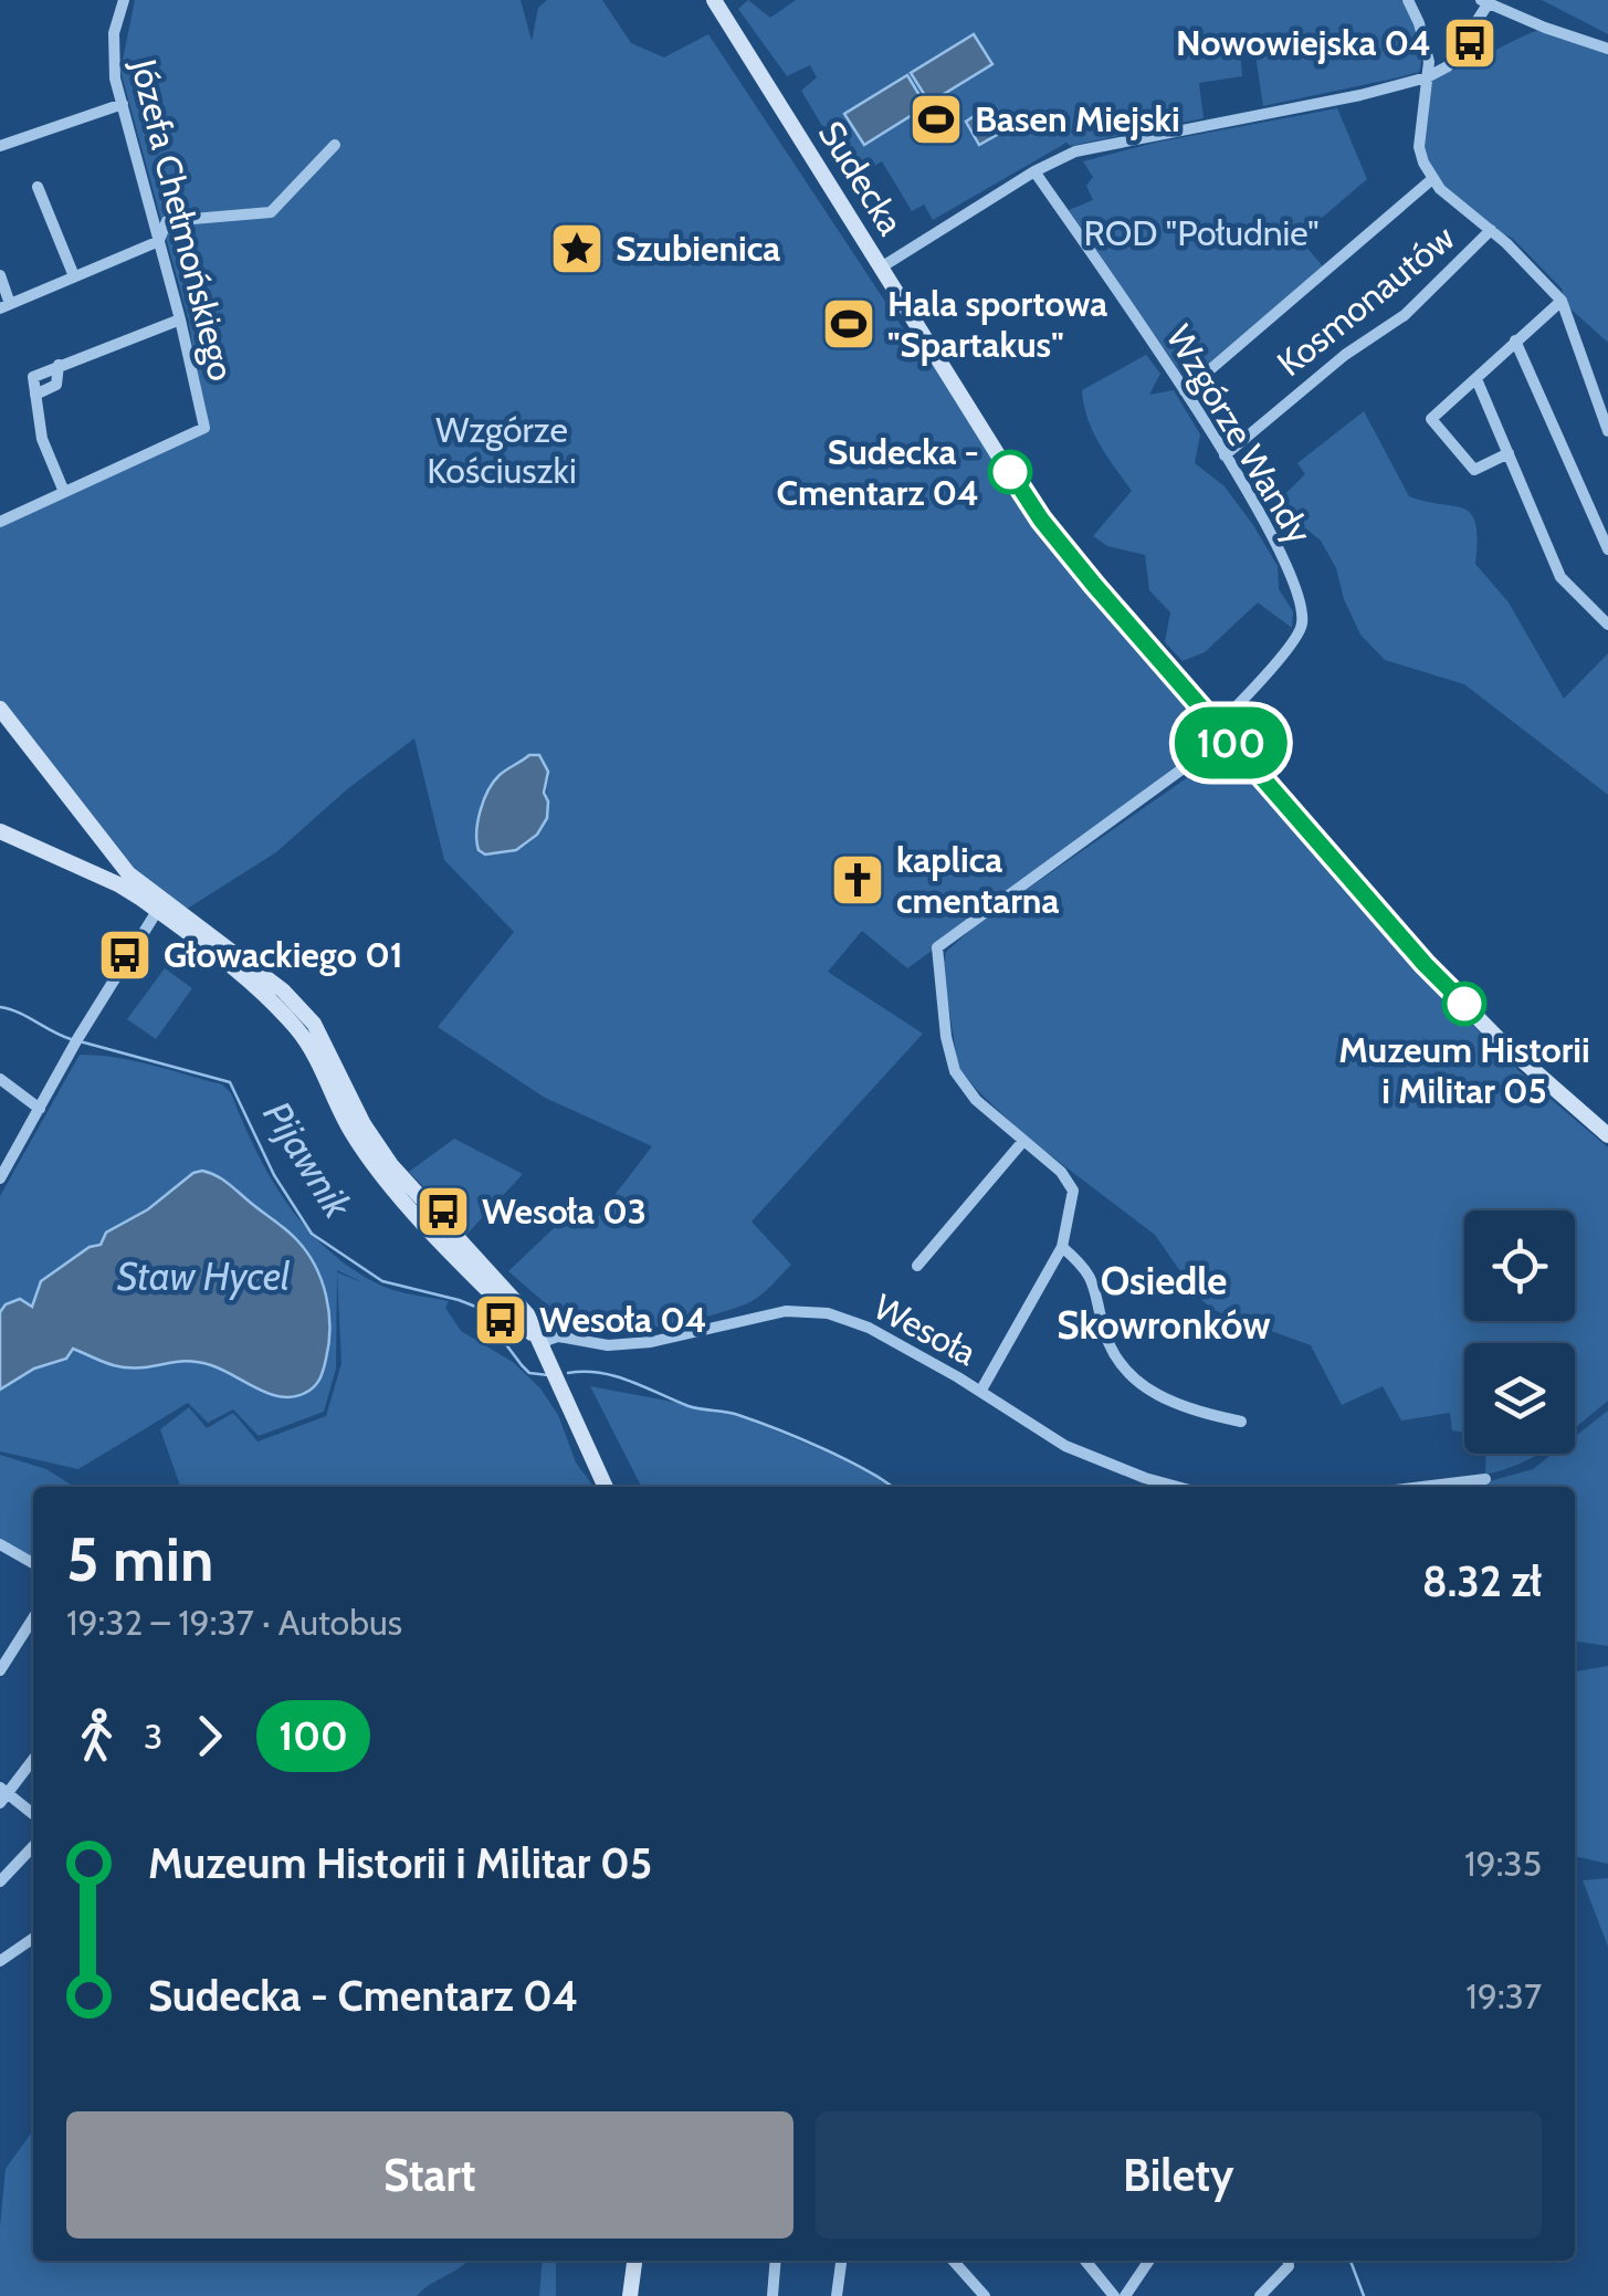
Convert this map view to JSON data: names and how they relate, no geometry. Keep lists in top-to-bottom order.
{
  "streets": {
    "street": [
      "Sudecka",
      "Józefa Chełmońskiego",
      "Kosmonautów",
      "Wzgórze Wandy",
      "Wesoła"
    ]
  },
  "crossings": [
    ["Sudecka", "Wzgórze Wandy"],
    ["Kosmonautów", "Wzgórze Wandy"]
  ],
  "districts": ["Osiedle Skowronków"],
  "water": ["Pijawnik", "Staw Hycel"],
  "parks": ["ROD \"Południe\"", "Wzgórze Kościuszki"],
  "places": {
    "bus stop": [
      "Nowowiejska 04",
      "Głowackiego 01",
      "Wesoła 03",
      "Wesoła 04"
    ],
    "sports": ["Basen Miejski", "Hala sportowa \"Spartakus\""],
    "place": ["Szubienica"],
    "other": ["Sudecka - Cmentarz 04", "Muzeum Historii i Militar 05"],
    "church": ["kaplica cmentarna"]
  },
  "lines": ["bus line 100"],
  "page": {
    "on_map": "100",
    "heading": ["5 min", "19:32 – 19:37 · Autobus", "8.32 zł"],
    "legs": ["3", "100"],
    "list": [
      {
        "name": "Muzeum Historii i Militar 05",
        "value": "19:35"
      },
      {
        "name": "Sudecka - Cmentarz 04",
        "value": "19:37"
      }
    ],
    "buttons": ["Start", "Bilety"]
  }
}
